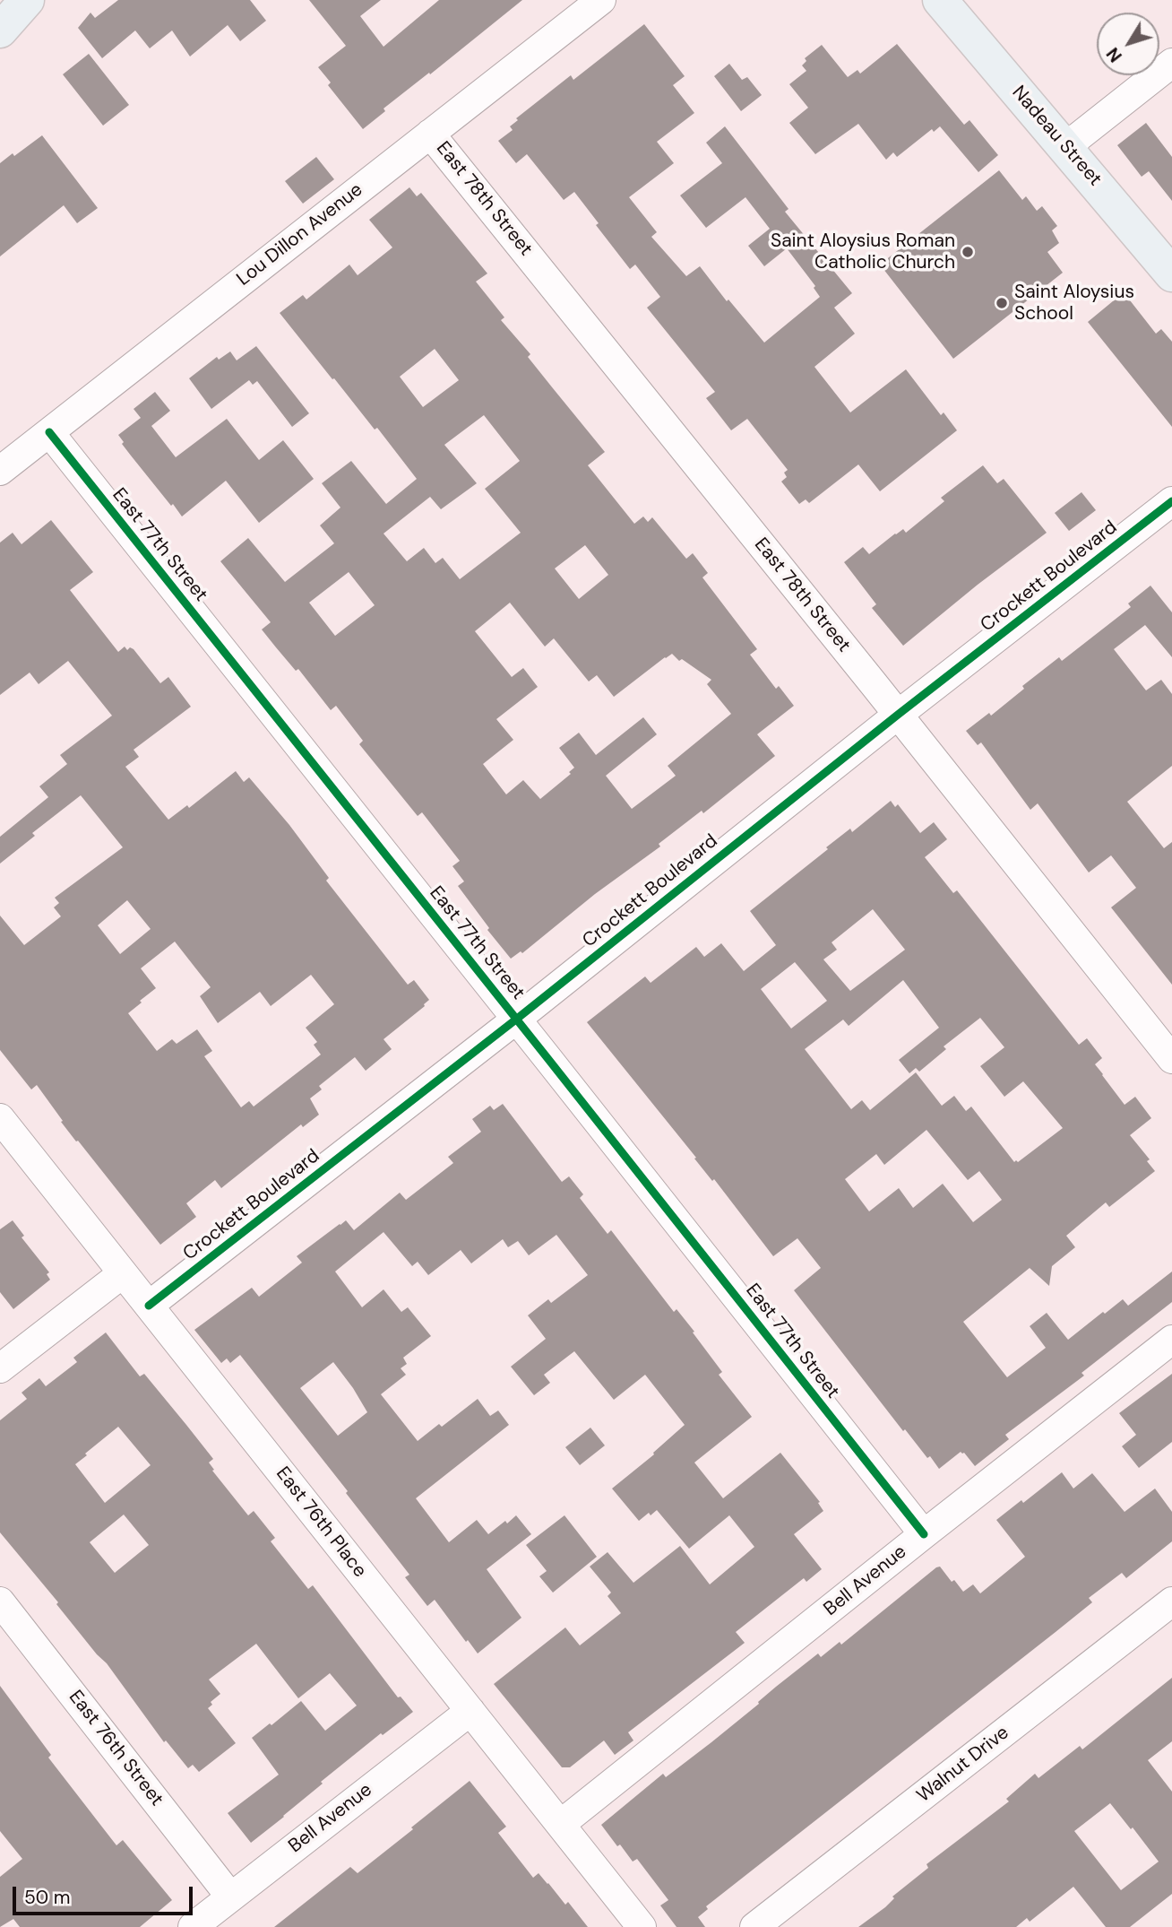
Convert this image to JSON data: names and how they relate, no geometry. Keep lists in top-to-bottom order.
{
  "streets": {
    "main road": ["Nadeau Street"],
    "street": [
      "East 78th Street",
      "Lou Dillon Avenue",
      "East 77th Street",
      "Crockett Boulevard",
      "East 76th Place",
      "Bell Avenue",
      "East 76th Street",
      "Walnut Drive"
    ]
  },
  "crossings": [
    ["East 78th Street", "Lou Dillon Avenue"],
    ["East 78th Street", "Crockett Boulevard"],
    ["Lou Dillon Avenue", "East 77th Street"],
    ["East 77th Street", "Crockett Boulevard"],
    ["East 77th Street", "Bell Avenue"],
    ["Crockett Boulevard", "East 76th Place"],
    ["East 76th Place", "Bell Avenue"],
    ["Bell Avenue", "East 76th Street"]
  ],
  "places": ["Saint Aloysius Roman Catholic Church", "Saint Aloysius School"],
  "scale_bar": "50 m",
  "north": "bottom left"
}
